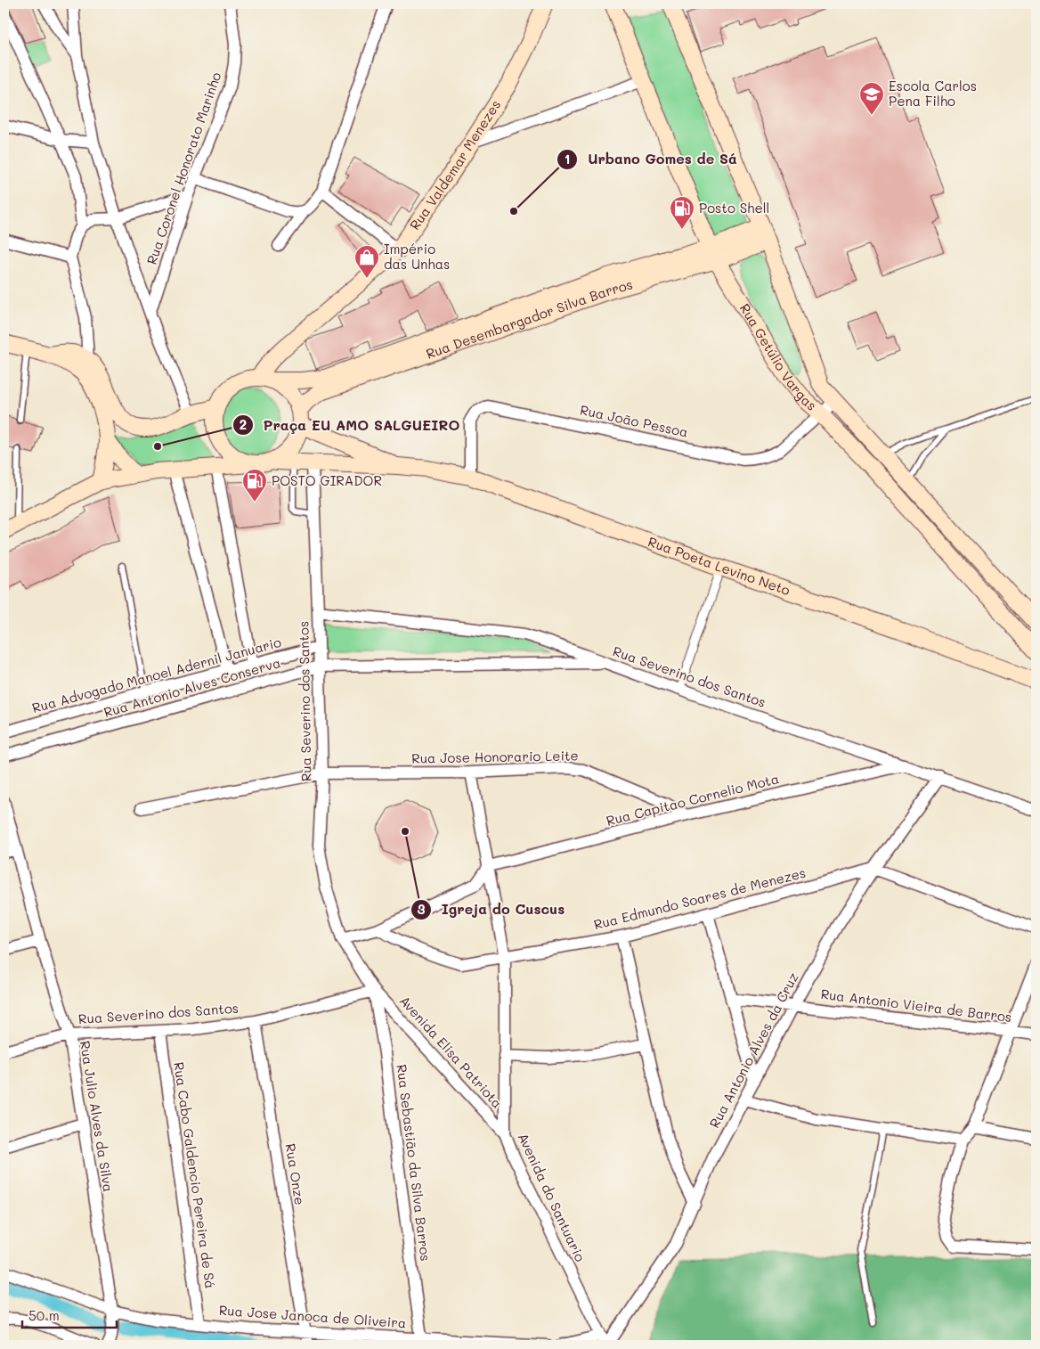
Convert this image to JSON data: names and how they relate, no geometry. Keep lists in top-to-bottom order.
{
  "streets": {
    "main road": [
      "Rua Valdemar Menezes",
      "Rua Desembargador Silva Barros",
      "Rua Getúlio Vargas",
      "Rua Poeta Levino Neto"
    ],
    "street": [
      "Rua Coronel Honorato Marinho",
      "Rua João Pessoa",
      "Rua Advogado Manoel Adernil Januario",
      "Rua Severino dos Santos",
      "Rua Antonio Alves Conserva",
      "Rua Jose Honorario Leite",
      "Rua Capitao Cornelio Mota",
      "Rua Edmundo Soares de Menezes",
      "Rua Antonio Vieira de Barros",
      "Rua Antonio Alves da Cruz",
      "Avenida Elisa Patriota",
      "Rua Julio Alves da Silva",
      "Rua Sebastião da Silva Barros",
      "Rua Onze",
      "Rua Cabo Galdencio Pereira de Sá",
      "Avenida do Santuario",
      "Rua Jose Janoca de Oliveira"
    ]
  },
  "crossings": [
    ["Rua Valdemar Menezes", "Rua Desembargador Silva Barros"],
    ["Rua Valdemar Menezes", "Rua Poeta Levino Neto"],
    ["Rua Desembargador Silva Barros", "Rua Getúlio Vargas"],
    ["Rua Desembargador Silva Barros", "Rua Poeta Levino Neto"],
    ["Rua Getúlio Vargas", "Rua João Pessoa"],
    ["Rua João Pessoa", "Rua Poeta Levino Neto"],
    ["Rua Advogado Manoel Adernil Januario", "Rua Severino dos Santos"],
    ["Rua Severino dos Santos", "Rua Antonio Alves Conserva"],
    ["Rua Severino dos Santos", "Rua Jose Honorario Leite"],
    ["Rua Severino dos Santos", "Rua Capitao Cornelio Mota"],
    ["Rua Severino dos Santos", "Rua Antonio Alves da Cruz"],
    ["Rua Severino dos Santos", "Avenida Elisa Patriota"],
    ["Rua Severino dos Santos", "Rua Julio Alves da Silva"],
    ["Rua Severino dos Santos", "Rua Sebastião da Silva Barros"],
    ["Rua Severino dos Santos", "Rua Onze"],
    ["Rua Severino dos Santos", "Rua Cabo Galdencio Pereira de Sá"],
    ["Rua Jose Honorario Leite", "Rua Capitao Cornelio Mota"],
    ["Rua Jose Honorario Leite", "Avenida do Santuario"],
    ["Rua Capitao Cornelio Mota", "Avenida do Santuario"],
    ["Rua Edmundo Soares de Menezes", "Rua Antonio Alves da Cruz"],
    ["Rua Edmundo Soares de Menezes", "Avenida do Santuario"],
    ["Rua Antonio Vieira de Barros", "Rua Antonio Alves da Cruz"],
    ["Rua Antonio Alves da Cruz", "Avenida do Santuario"],
    ["Avenida Elisa Patriota", "Rua Sebastião da Silva Barros"],
    ["Avenida Elisa Patriota", "Avenida do Santuario"],
    ["Rua Julio Alves da Silva", "Rua Jose Janoca de Oliveira"],
    ["Rua Sebastião da Silva Barros", "Rua Jose Janoca de Oliveira"],
    ["Rua Onze", "Rua Jose Janoca de Oliveira"],
    ["Rua Cabo Galdencio Pereira de Sá", "Rua Jose Janoca de Oliveira"]
  ],
  "places": {
    "school or university": ["Escola Carlos Pena Filho"],
    "other": ["Urbano Gomes de Sá", "Praça EU AMO SALGUEIRO", "Igreja do Cuscus"],
    "fuel station": ["Posto Shell", "POSTO GIRADOR"],
    "shop": ["Império das Unhas"]
  },
  "scale_bar": "50 m"
}
